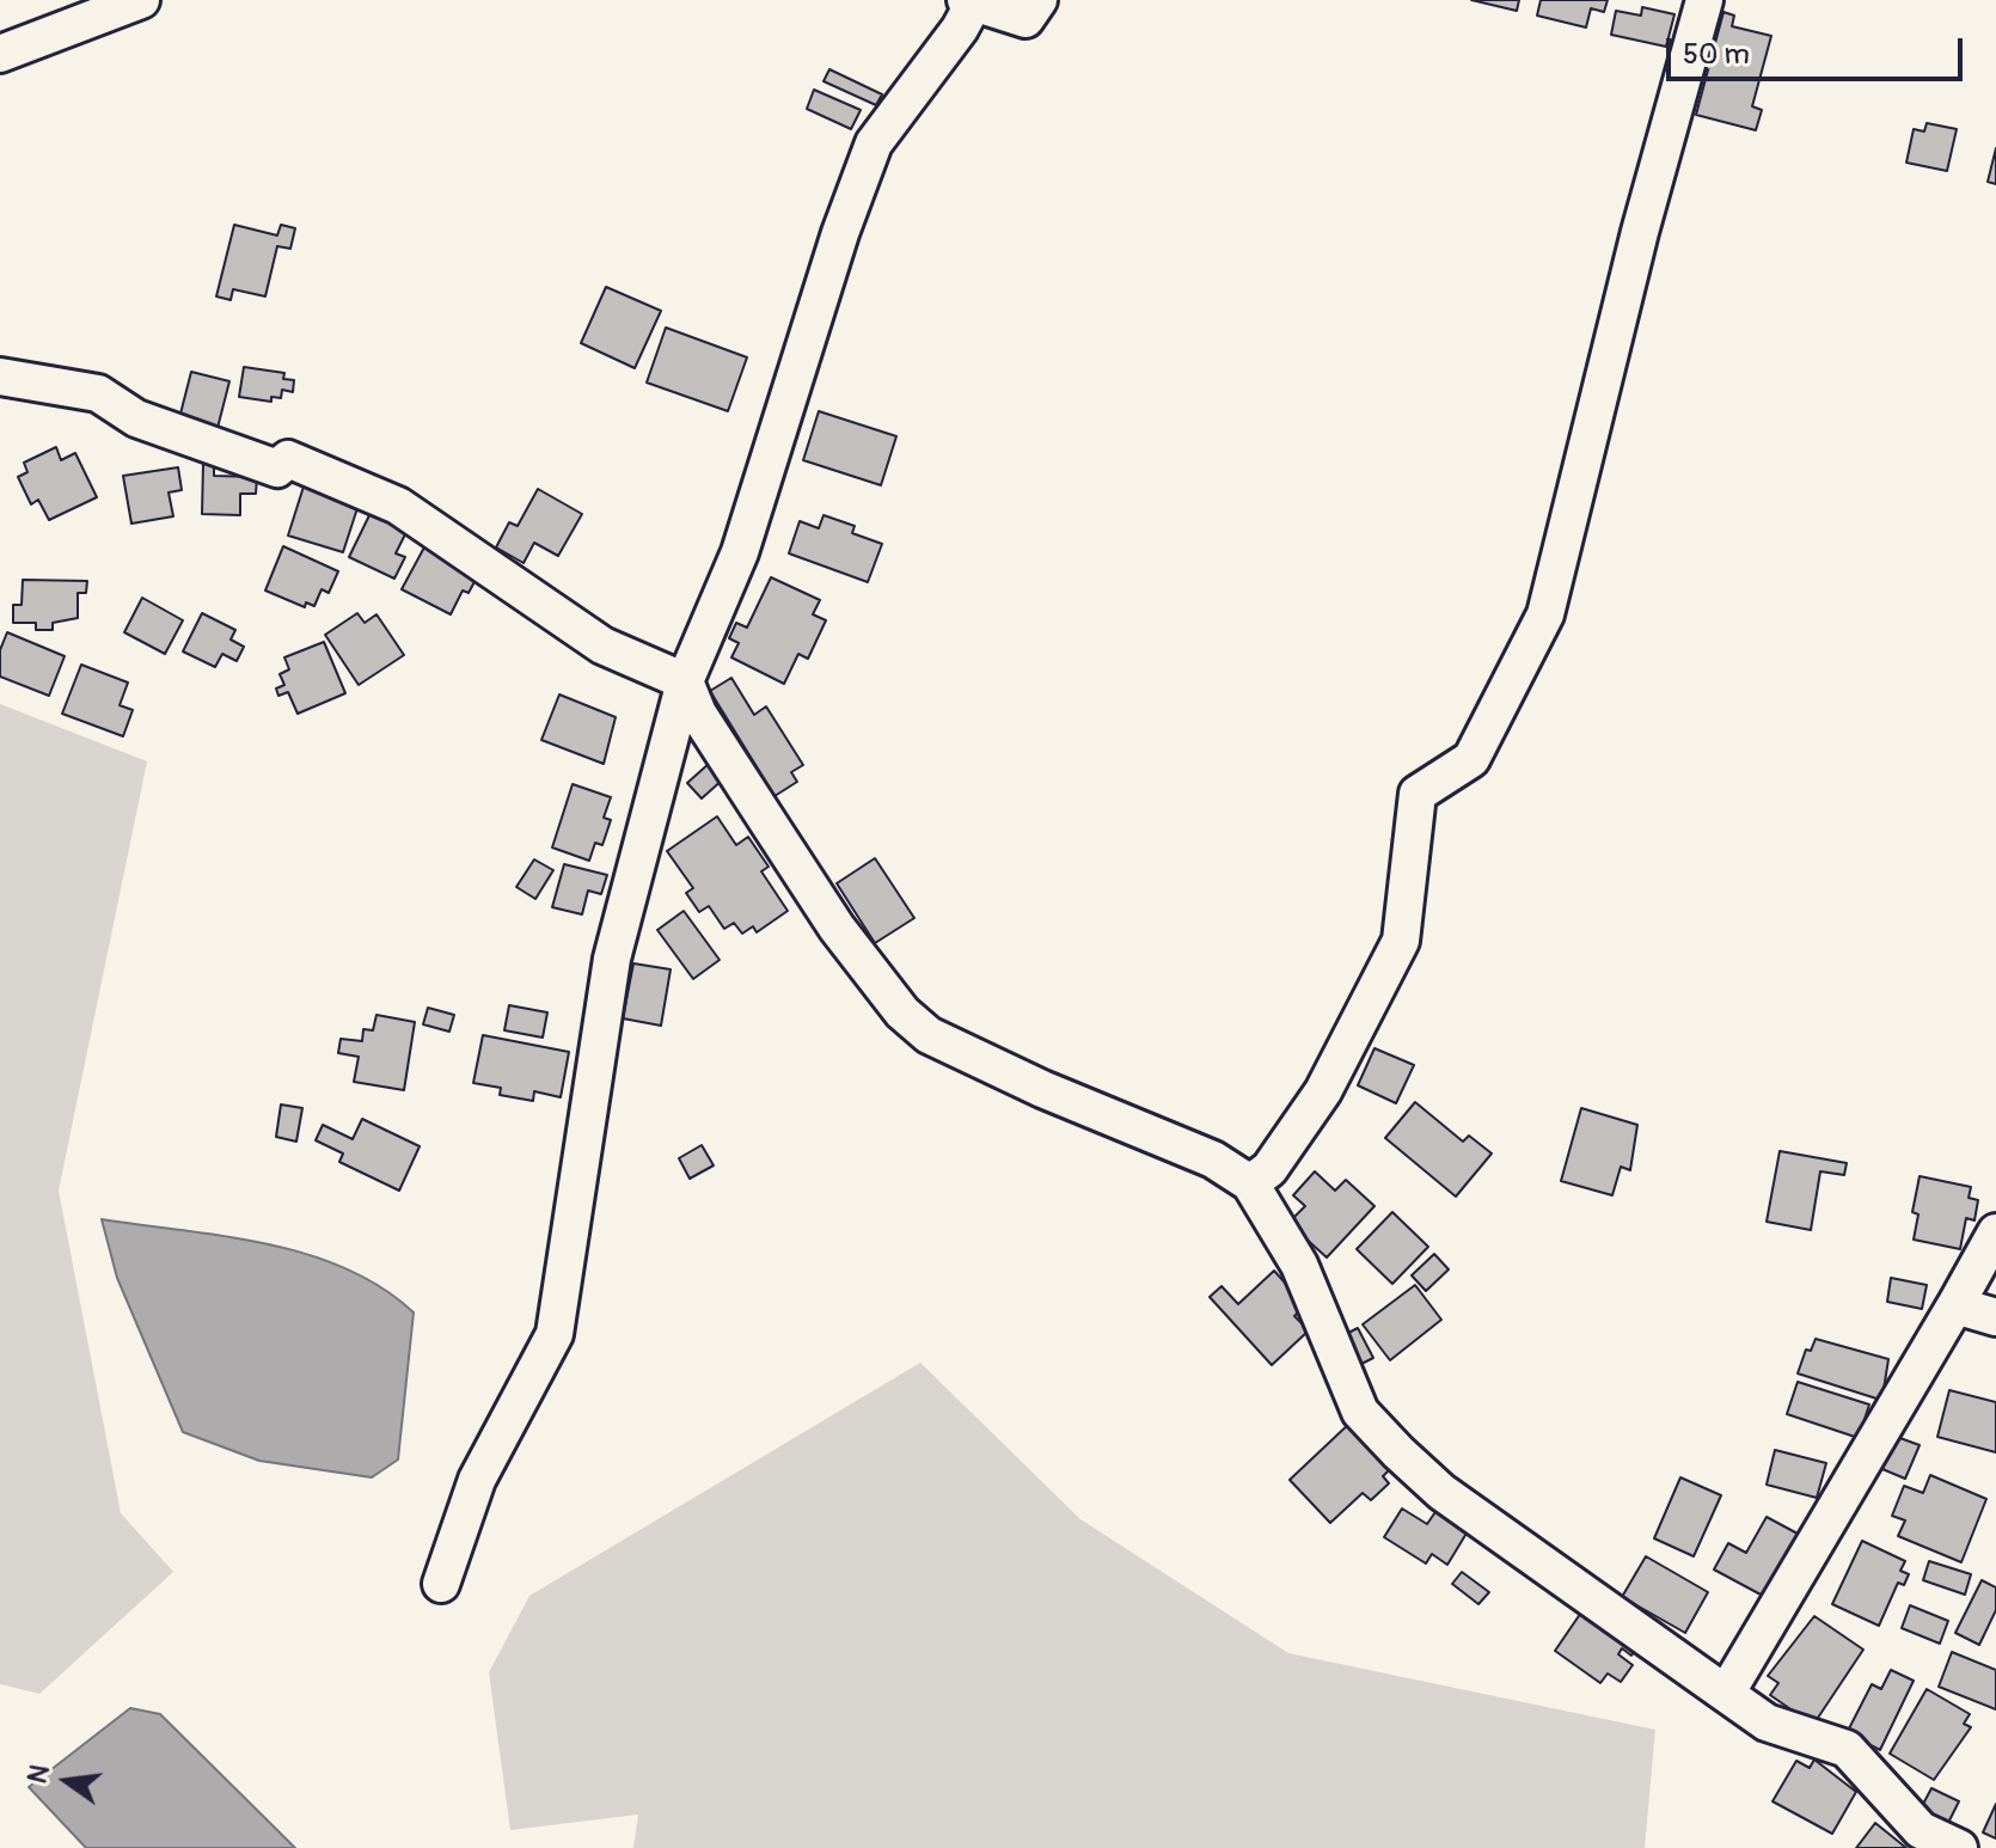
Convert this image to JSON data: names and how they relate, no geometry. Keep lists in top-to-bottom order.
{
  "scale_bar": "50 m",
  "north": "left"
}
